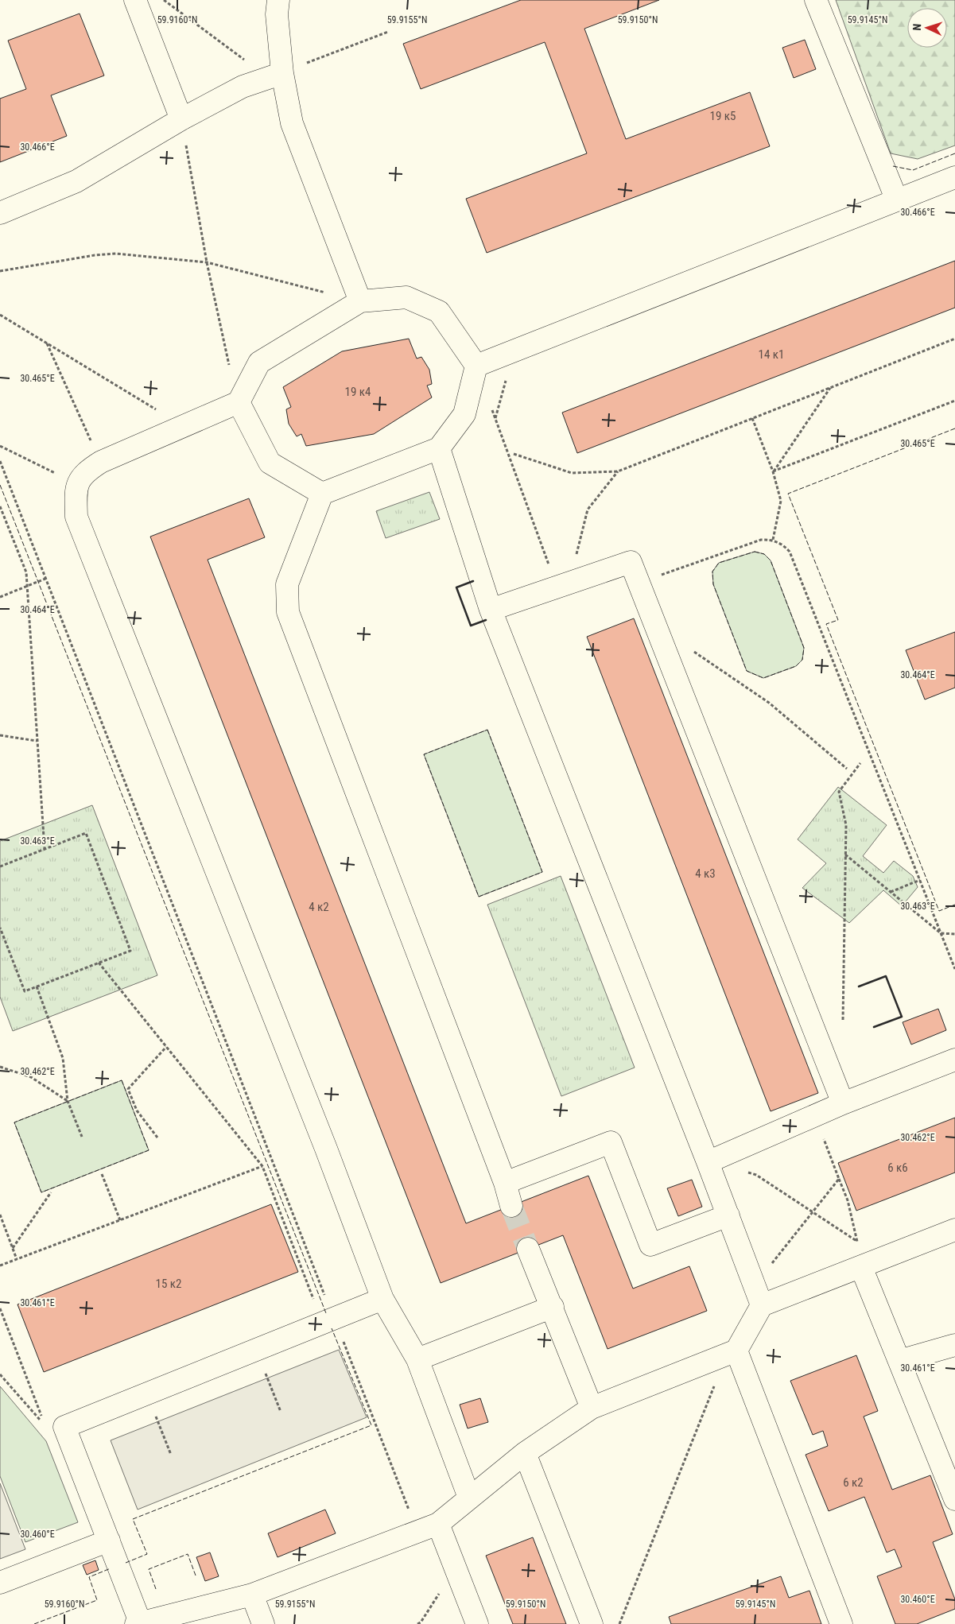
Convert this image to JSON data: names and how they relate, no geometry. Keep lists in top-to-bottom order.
{
  "house_numbers": [
    "19 к5",
    "14 к1",
    "19 к4",
    "4 к3",
    "4 к2",
    "6 к6",
    "15 к2",
    "6 к2"
  ],
  "north": "left",
  "coordinates": [
    "59.9160°N",
    "59.9155°N",
    "59.9150°N",
    "59.9145°N",
    "30.466°E",
    "30.465°E",
    "30.464°E",
    "30.463°E",
    "30.462°E",
    "30.461°E",
    "30.460°E"
  ]
}
